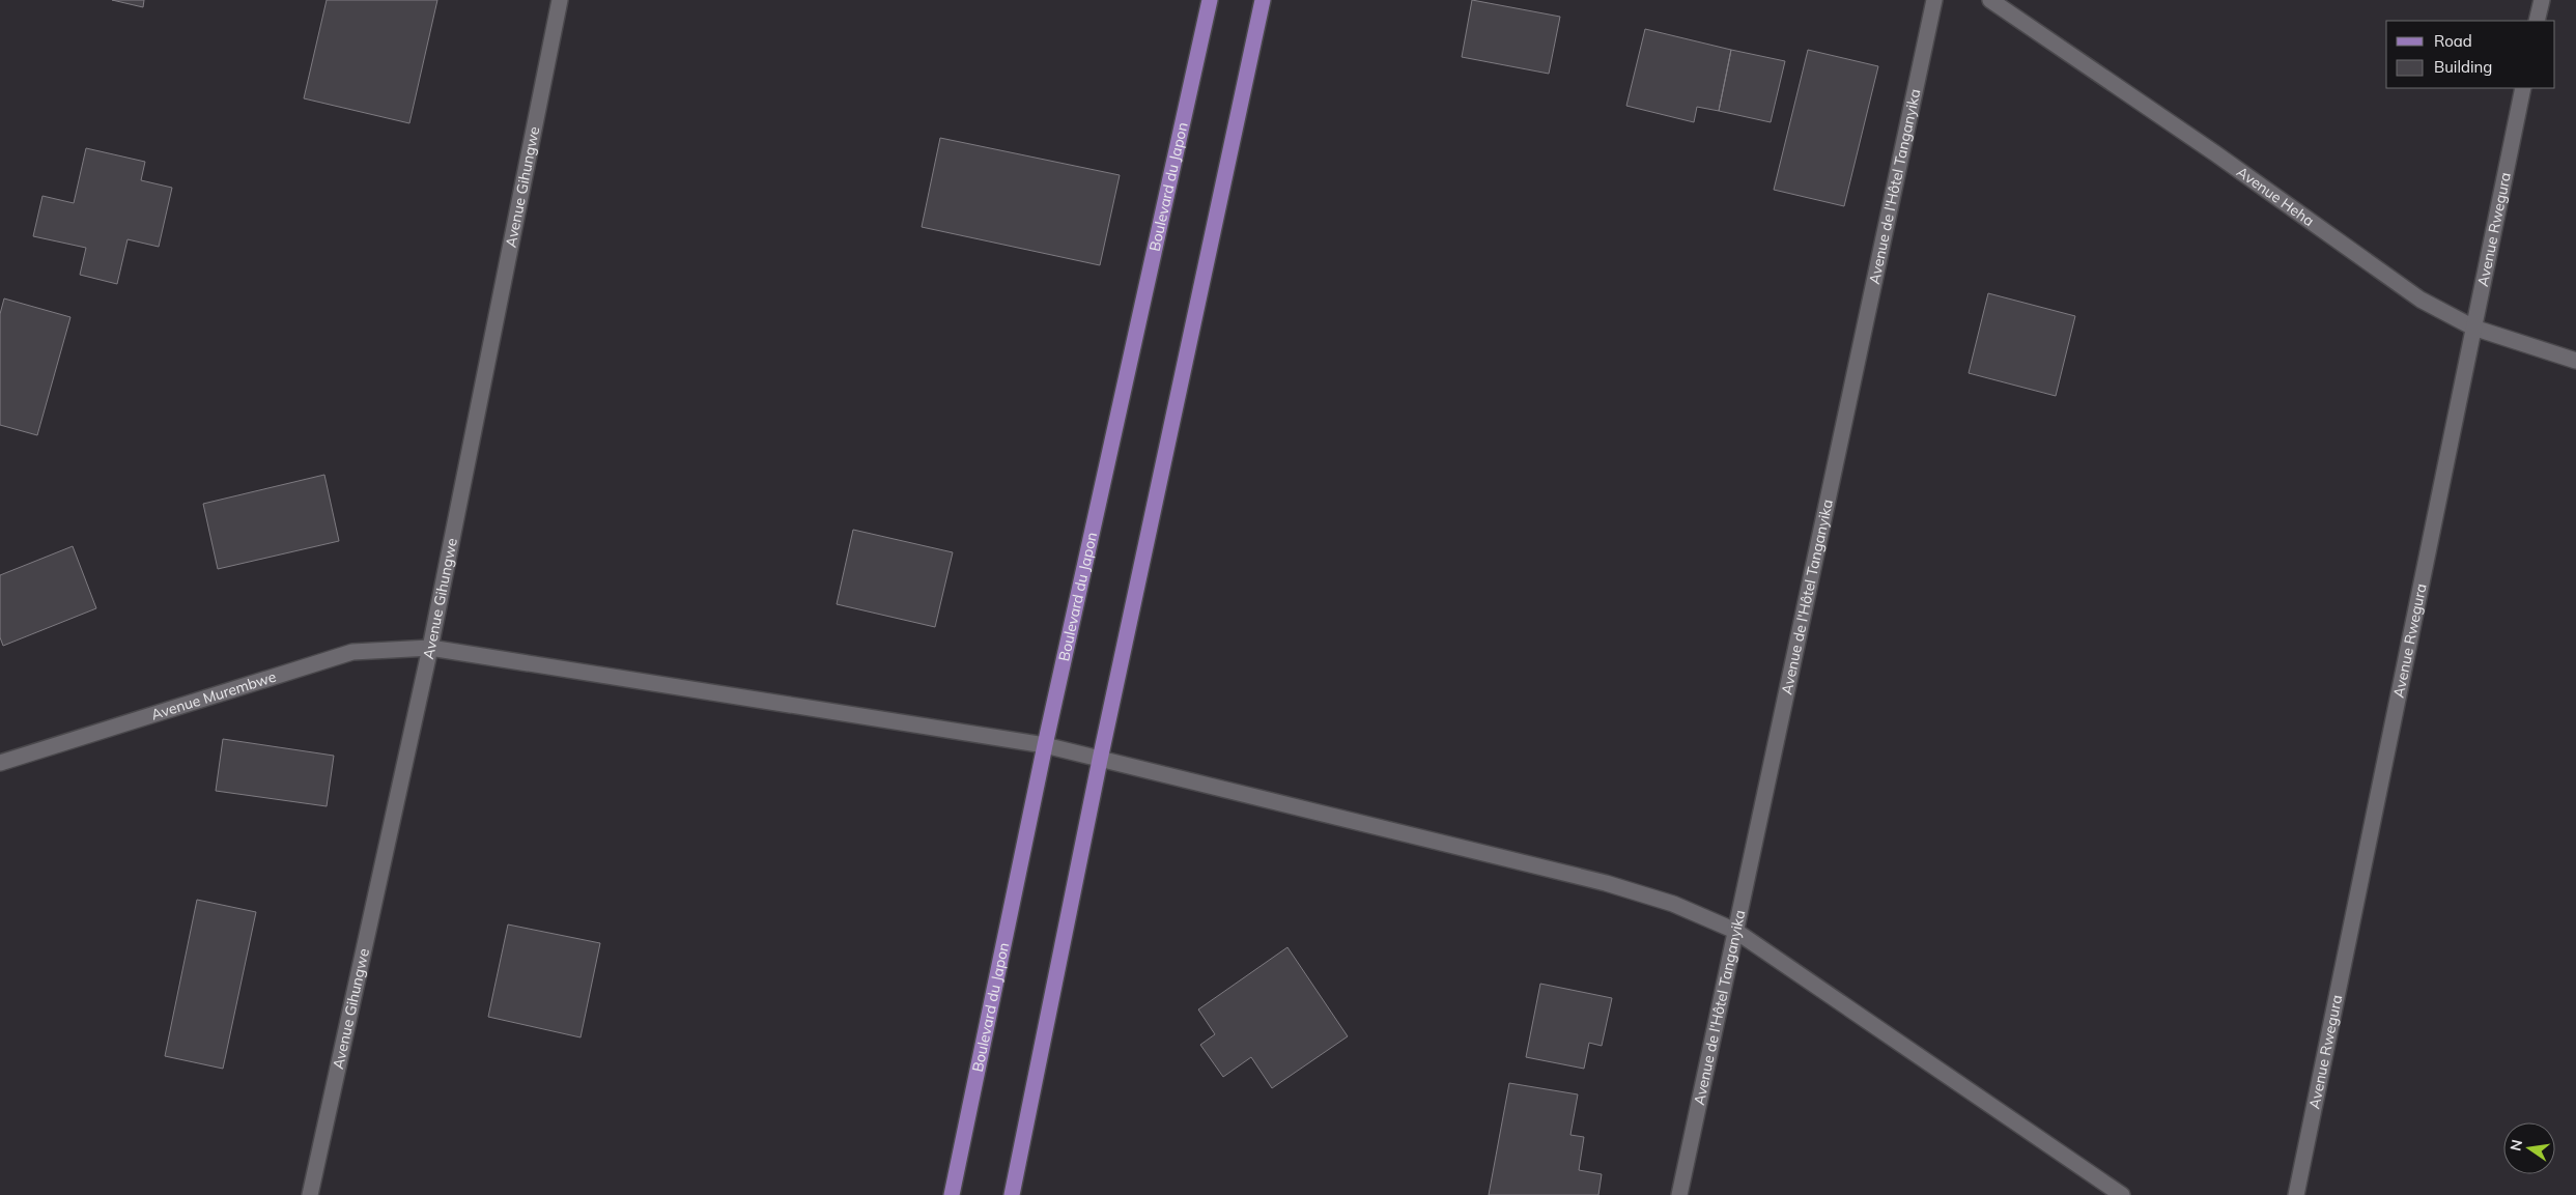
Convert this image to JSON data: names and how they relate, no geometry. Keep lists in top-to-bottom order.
{
  "streets": {
    "main road": ["Boulevard du Japon"],
    "street": [
      "Avenue Gihungwe",
      "Avenue de l'Hôtel Tanganyika",
      "Avenue Heha",
      "Avenue Rwegura",
      "Avenue Murembwe"
    ]
  },
  "crossings": [
    ["Avenue Gihungwe", "Avenue Murembwe"],
    ["Boulevard du Japon", "Avenue Murembwe"],
    ["Avenue de l'Hôtel Tanganyika", "Avenue Murembwe"],
    ["Avenue Heha", "Avenue Rwegura"]
  ],
  "legend": ["Road", "Building"],
  "north": "left"
}
